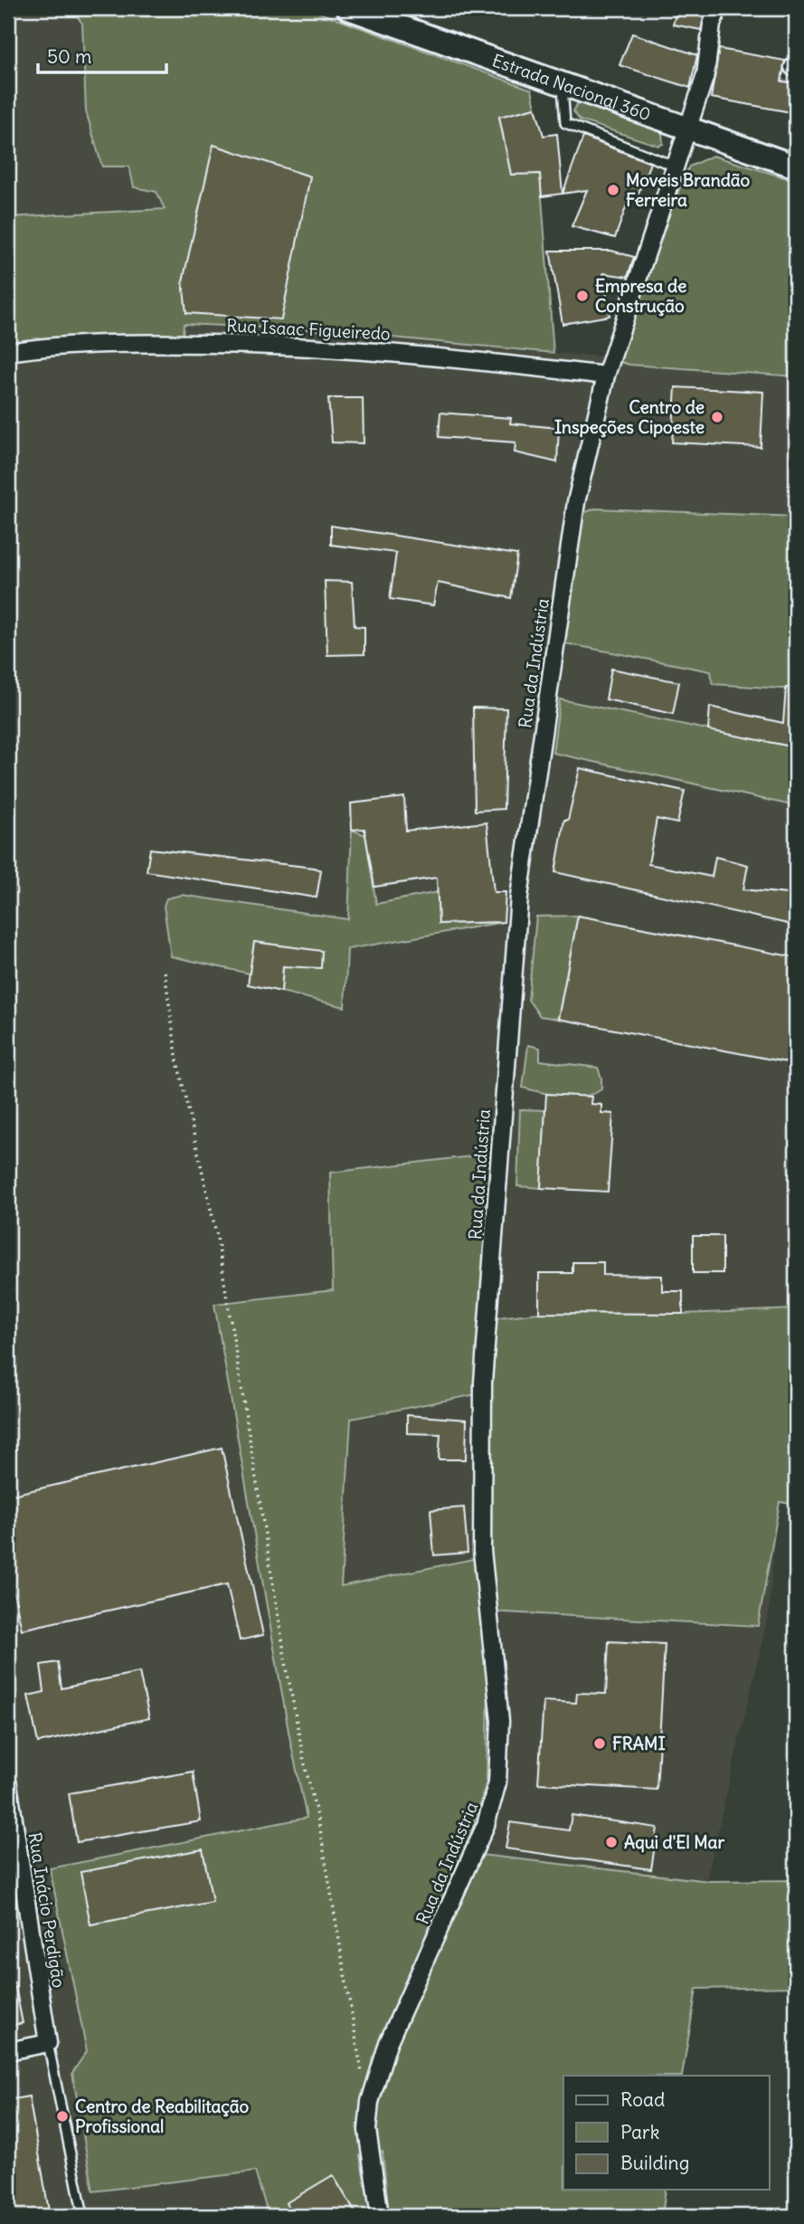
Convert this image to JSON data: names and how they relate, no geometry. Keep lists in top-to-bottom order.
{
  "streets": {
    "main road": ["Estrada Nacional 360"],
    "street": ["Rua Isaac Figueiredo", "Rua da Indústria", "Rua Inácio Perdigão"]
  },
  "crossings": [
    ["Estrada Nacional 360", "Rua da Indústria"],
    ["Rua Isaac Figueiredo", "Rua da Indústria"]
  ],
  "places": [
    "Moveis Brandão Ferreira",
    "Empresa de Construção",
    "Centro de Inspeções Cipoeste",
    "FRAMI",
    "Aqui d'El Mar",
    "Centro de Reabilitação Profissional"
  ],
  "legend": ["Road", "Park", "Building"],
  "scale_bar": "50 m"
}
